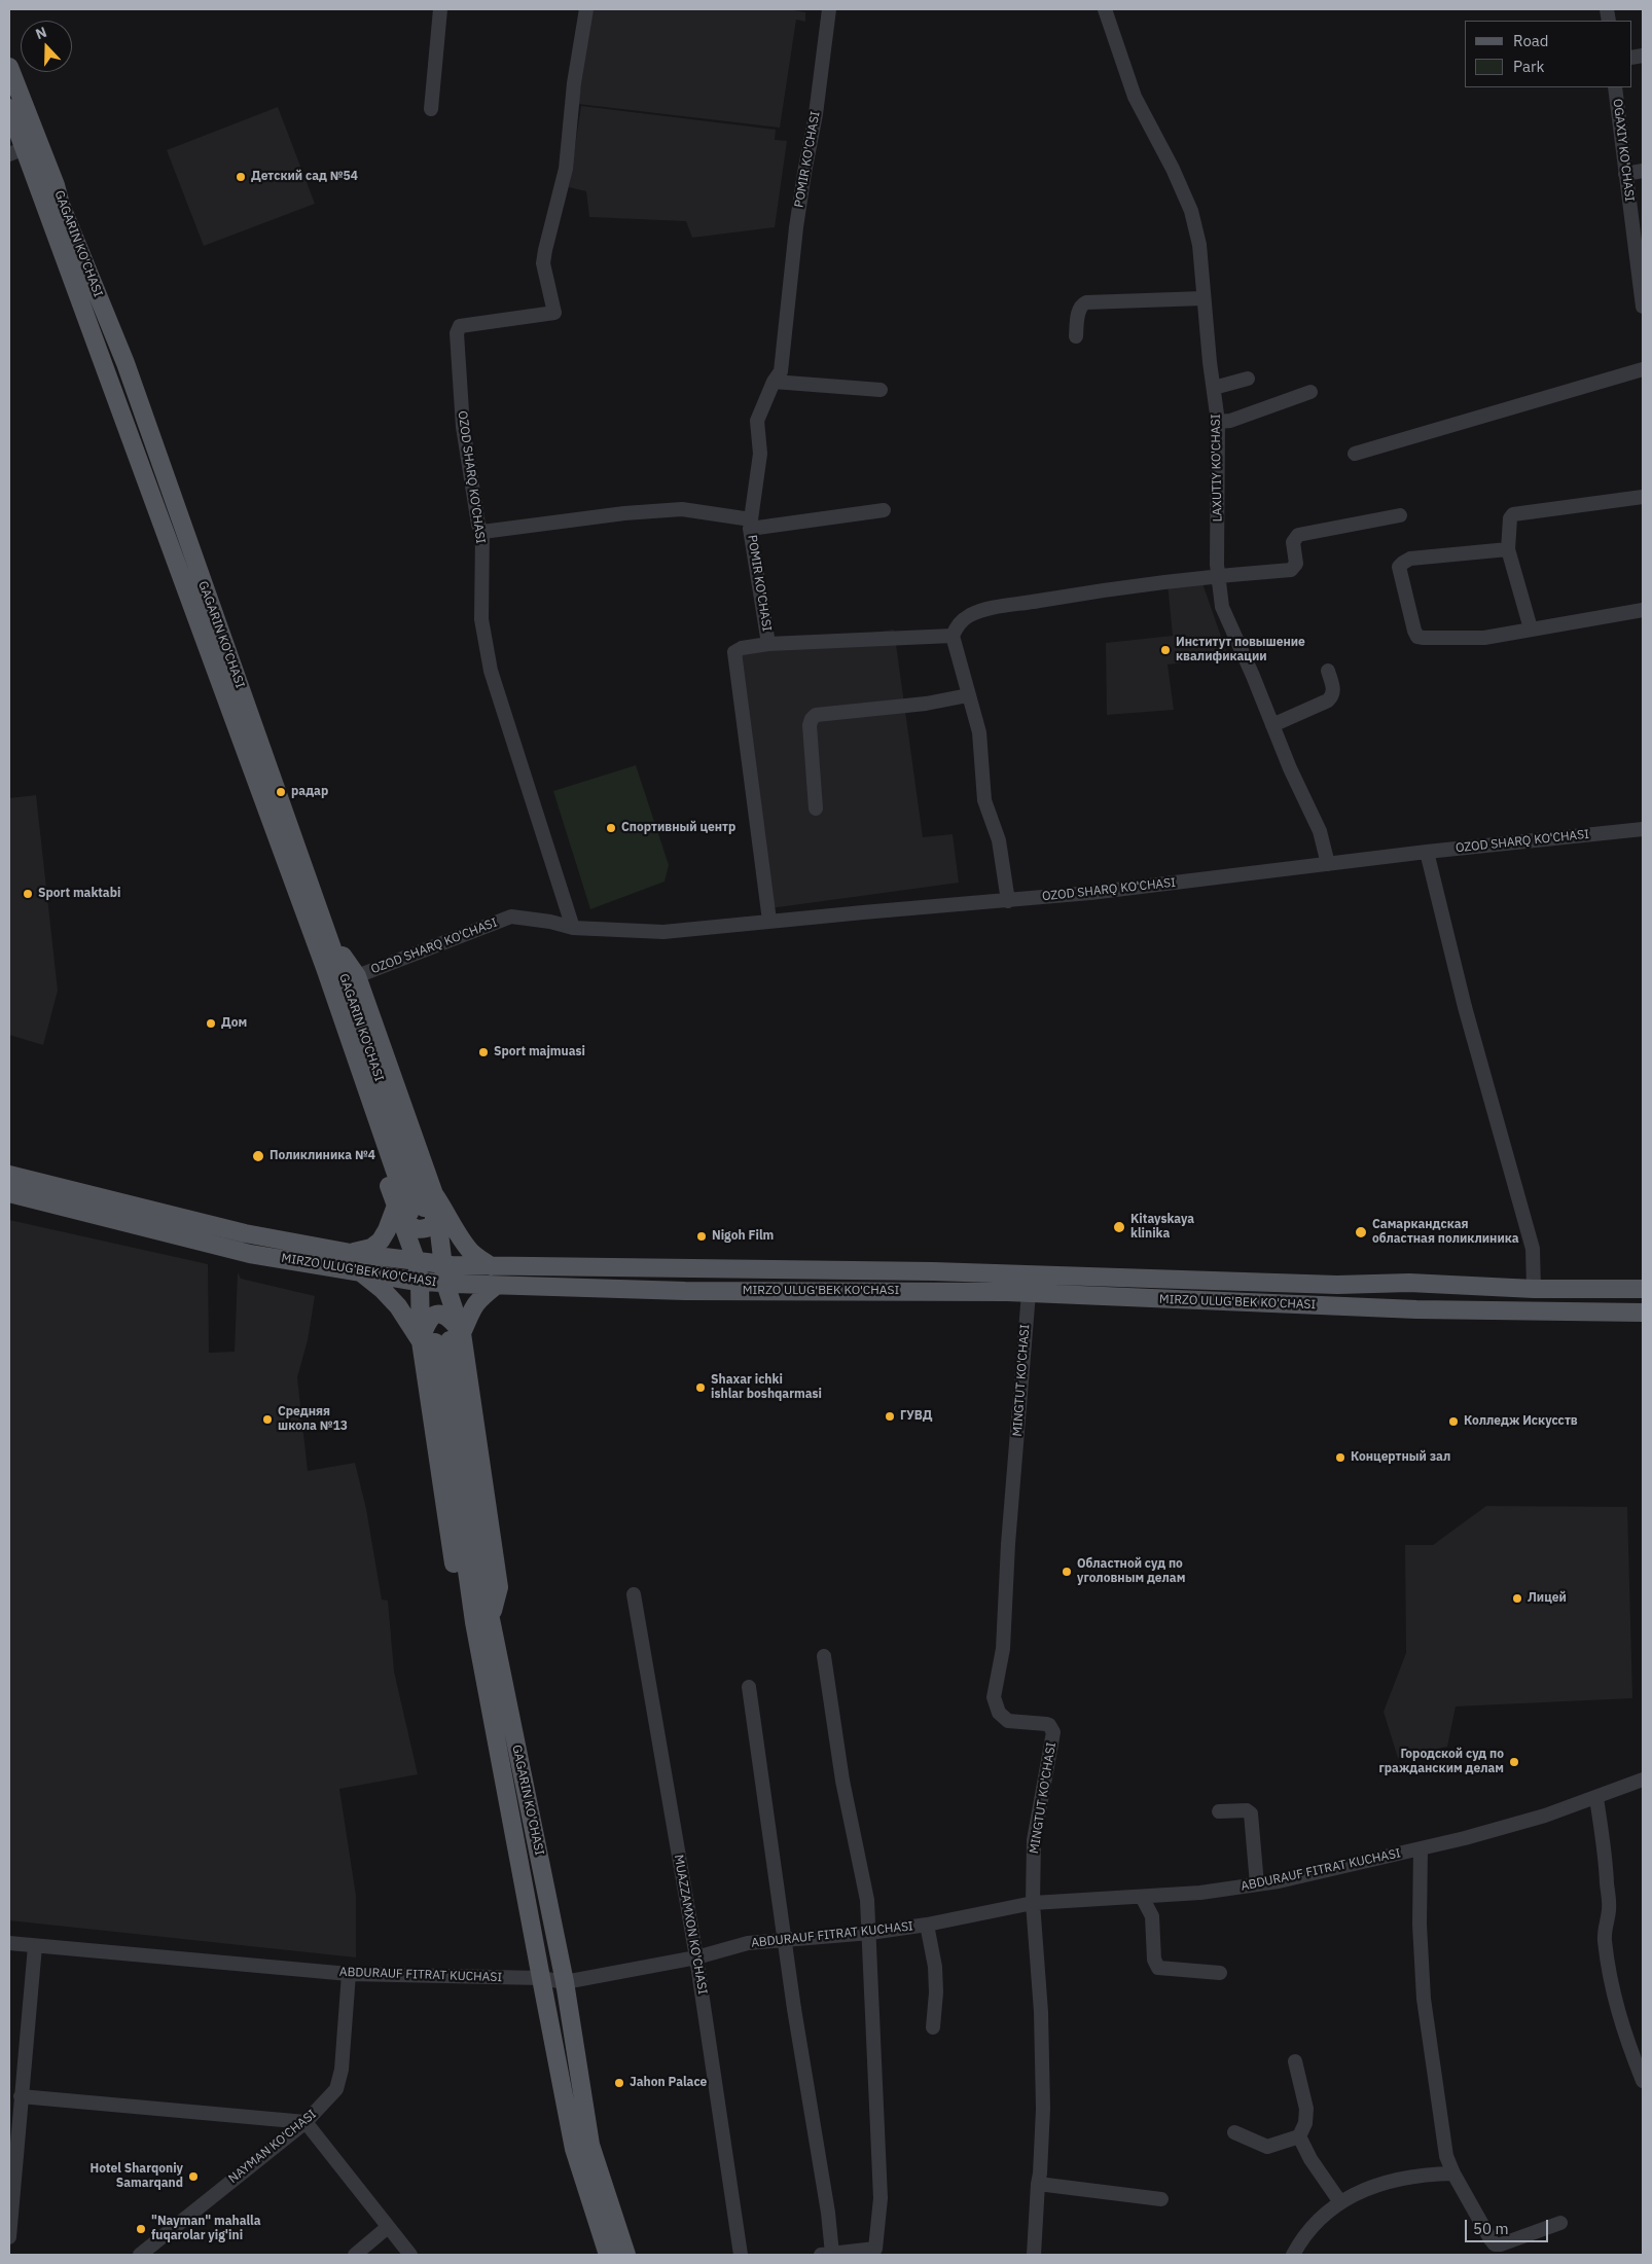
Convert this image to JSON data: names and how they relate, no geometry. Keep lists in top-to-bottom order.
{
  "streets": {
    "main road": ["GAGARIN KO'CHASI", "MIRZO ULUG'BEK KO'CHASI"],
    "street": [
      "OGAXIY KO'CHASI",
      "POMIR KO'CHASI",
      "LAXUTIY KO'CHASI",
      "OZOD SHARQ KO'CHASI",
      "MINGTUT KO'CHASI",
      "ABDURAUF FITRAT KUCHASI",
      "MUAZZAMXON KO'CHASI",
      "NAYMAN KO'CHASI"
    ]
  },
  "crossings": [
    ["POMIR KO'CHASI", "OZOD SHARQ KO'CHASI"],
    ["GAGARIN KO'CHASI", "ABDURAUF FITRAT KUCHASI"],
    ["LAXUTIY KO'CHASI", "OZOD SHARQ KO'CHASI"],
    ["MIRZO ULUG'BEK KO'CHASI", "MINGTUT KO'CHASI"],
    ["MINGTUT KO'CHASI", "ABDURAUF FITRAT KUCHASI"],
    ["ABDURAUF FITRAT KUCHASI", "MUAZZAMXON KO'CHASI"],
    ["ABDURAUF FITRAT KUCHASI", "NAYMAN KO'CHASI"]
  ],
  "places": [
    "Детский сад №54",
    "Институт повышение квалификации",
    "радар",
    "Спортивный центр",
    "Sport maktabi",
    "Дом",
    "Sport majmuasi",
    "Поликлиника №4",
    "Kitayskaya klinika",
    "Самаркандская областная поликлиника",
    "Nigoh Film",
    "Shaxar ichki ishlar boshqarmasi",
    "ГУВД",
    "Средняя школа №13",
    "Колледж Искусств",
    "Концертный зал",
    "Областной суд по уголовным делам",
    "Лицей",
    "Городской суд по гражданским делам",
    "Jahon Palace",
    "Hotel Sharqoniy Samarqand",
    "\"Nayman\" mahalla fuqarolar yig'ini"
  ],
  "legend": ["Road", "Park"],
  "scale_bar": "50 m",
  "north": "top"
}
